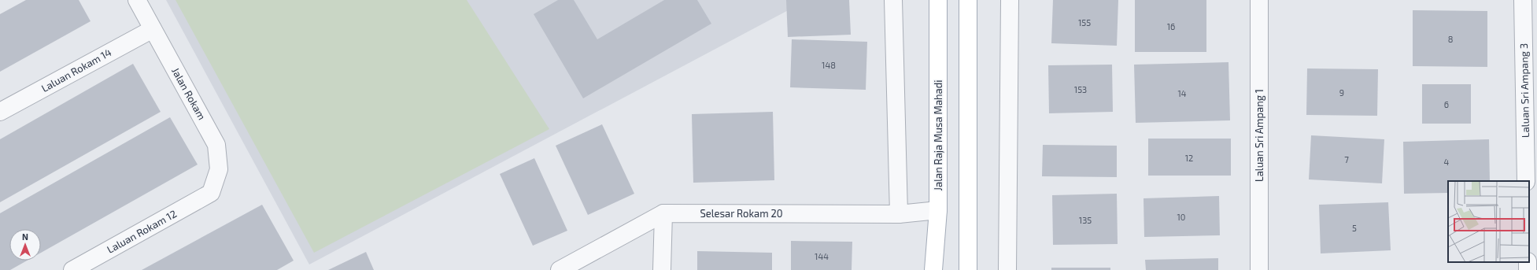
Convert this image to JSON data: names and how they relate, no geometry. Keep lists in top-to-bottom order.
{
  "streets": {
    "main road": ["Jalan Raja Musa Mahadi"],
    "street": [
      "Laluan Rokam 14",
      "Laluan Sri Ampang 3",
      "Jalan Rokam",
      "Laluan Sri Ampang 1",
      "Selesar Rokam 20",
      "Laluan Rokam 12"
    ]
  },
  "crossings": [
    ["Laluan Rokam 14", "Jalan Rokam"],
    ["Jalan Rokam", "Laluan Rokam 12"],
    ["Jalan Raja Musa Mahadi", "Selesar Rokam 20"]
  ],
  "house_numbers": [
    "155",
    "16",
    "8",
    "148",
    "153",
    "9",
    "14",
    "6",
    "12",
    "7",
    "4",
    "10",
    "135",
    "5",
    "144"
  ],
  "north": "top"
}
